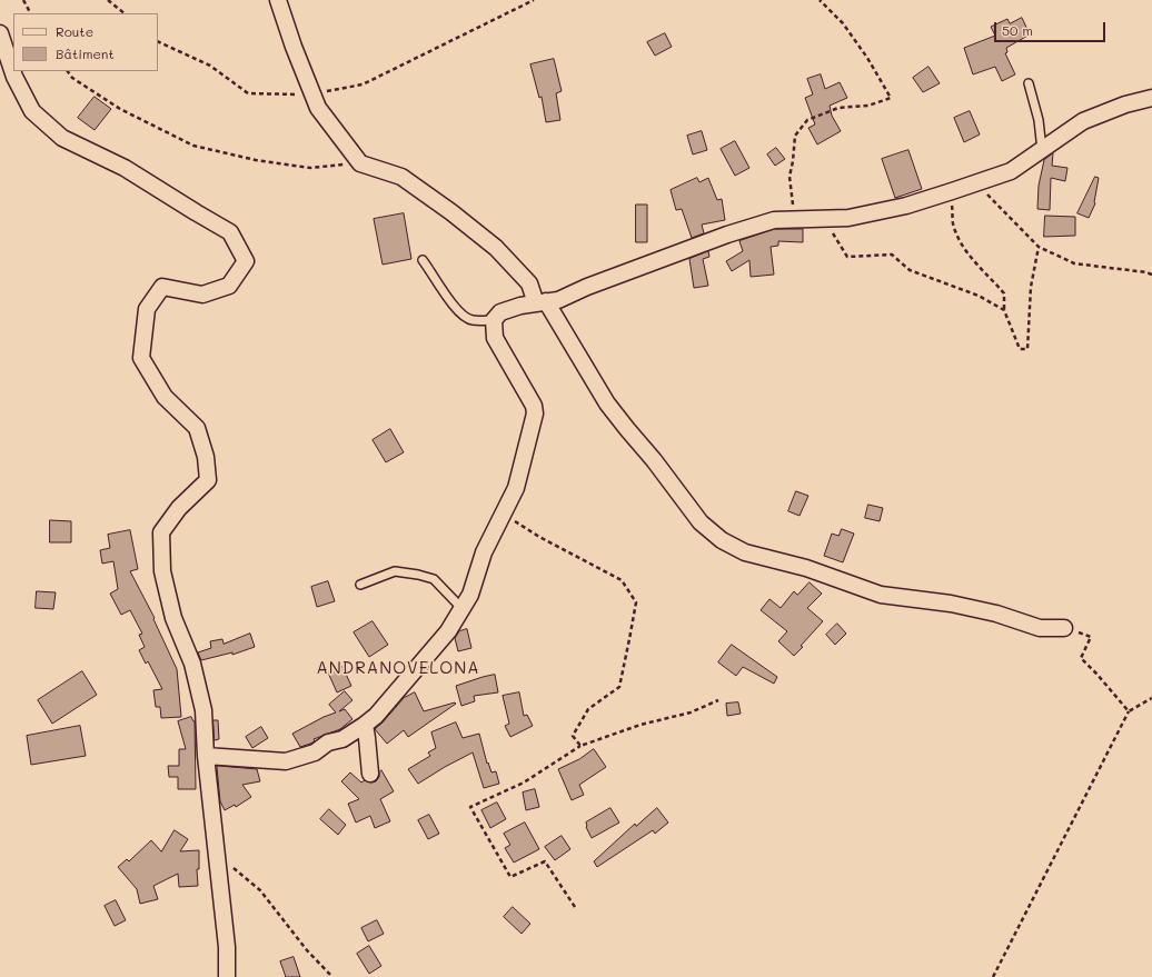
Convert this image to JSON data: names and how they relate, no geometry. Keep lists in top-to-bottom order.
{
  "districts": ["ANDRANOVELONA"],
  "legend": ["Route", "Bâtiment"],
  "scale_bar": "50 m"
}
